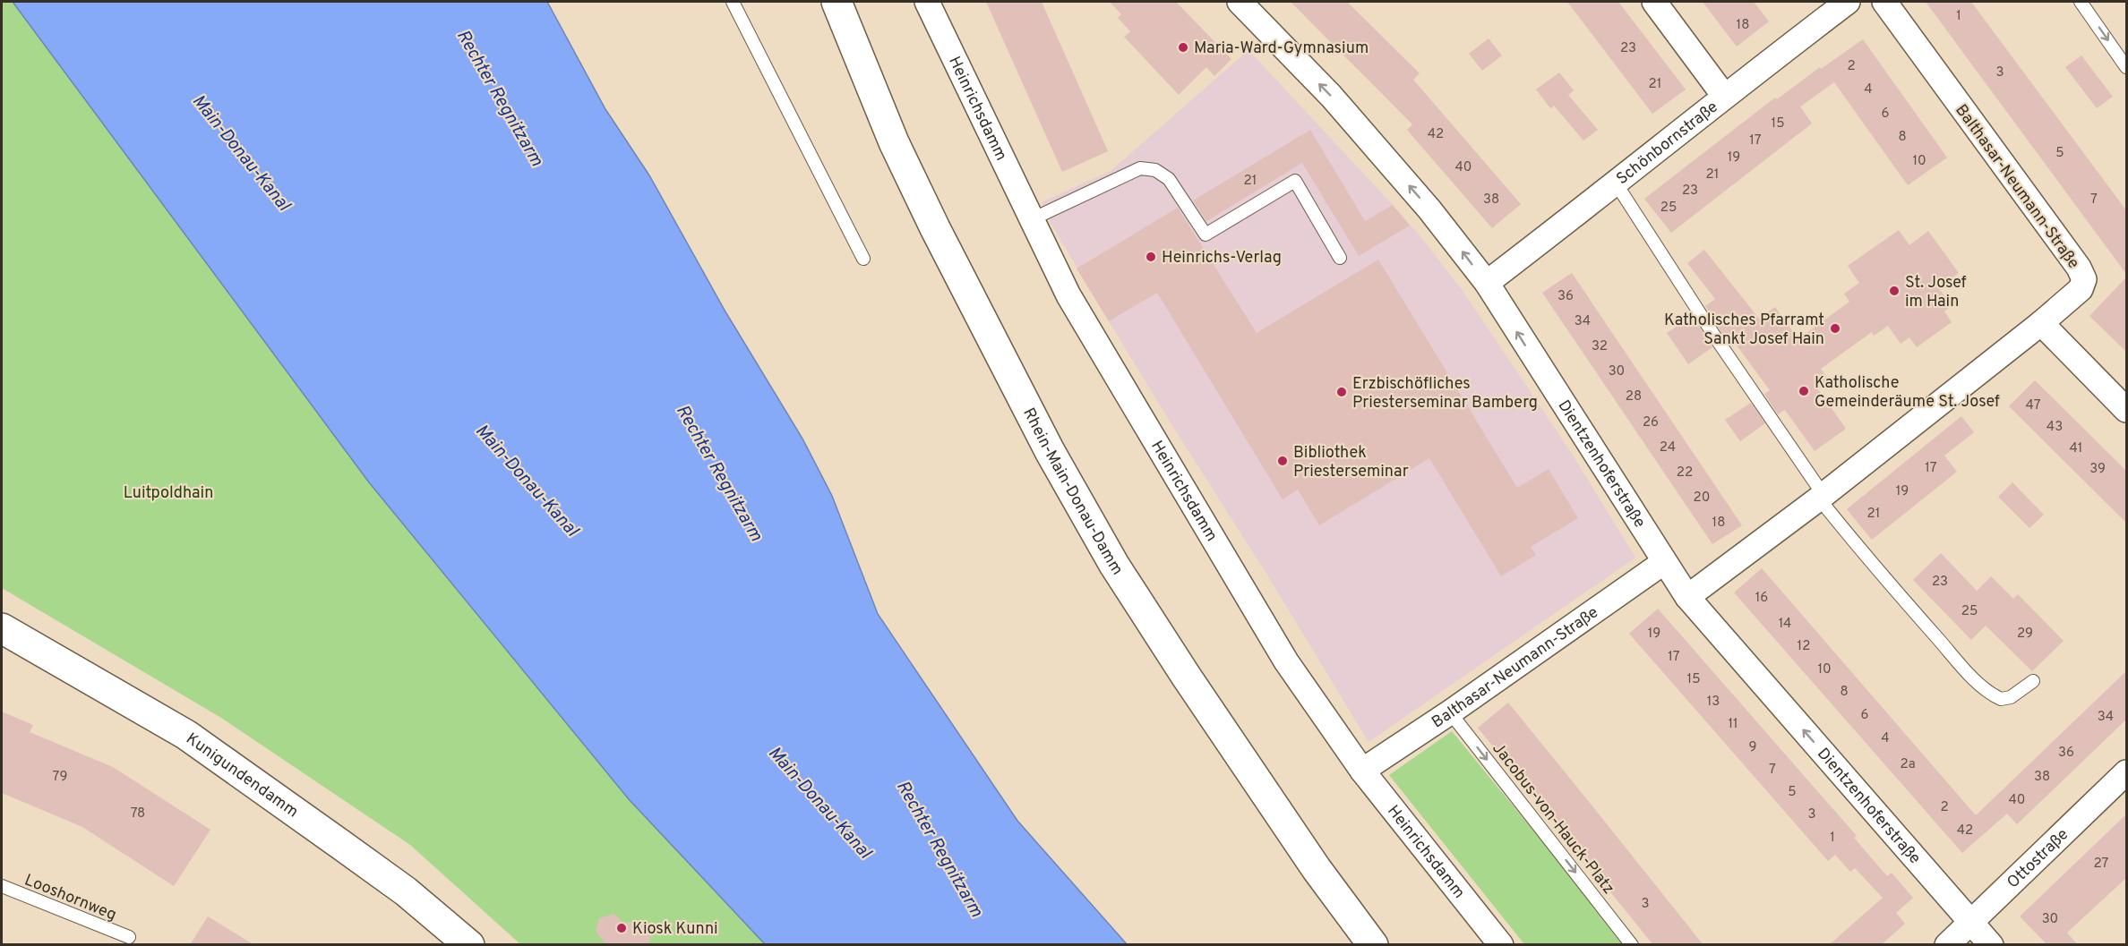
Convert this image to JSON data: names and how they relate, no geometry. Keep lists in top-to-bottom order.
{
  "streets": {
    "street": [
      "Heinrichsdamm",
      "Schönbornstraße",
      "Balthasar-Neumann-Straße",
      "Dientzenhoferstraße",
      "Rhein-Main-Donau-Damm",
      "Kunigundendamm",
      "Ottostraße"
    ],
    "lane": ["Jacobus-von-Hauck-Platz", "Looshornweg"]
  },
  "crossings": [
    ["Heinrichsdamm", "Balthasar-Neumann-Straße"],
    ["Schönbornstraße", "Dientzenhoferstraße"],
    ["Balthasar-Neumann-Straße", "Dientzenhoferstraße"],
    ["Balthasar-Neumann-Straße", "Jacobus-von-Hauck-Platz"],
    ["Dientzenhoferstraße", "Ottostraße"]
  ],
  "one_way": ["Dientzenhoferstraße", "Jacobus-von-Hauck-Platz"],
  "water": ["Rechter Regnitzarm", "Main-Donau-Kanal"],
  "parks": ["Luitpoldhain"],
  "places": [
    "Maria-Ward-Gymnasium",
    "Heinrichs-Verlag",
    "St. Josef im Hain",
    "Katholisches Pfarramt Sankt Josef Hain",
    "Katholische Gemeinderäume St. Josef",
    "Erzbischöfliches Priesterseminar Bamberg",
    "Bibliothek Priesterseminar",
    "Kiosk Kunni"
  ],
  "house_numbers": [
    "1",
    "18",
    "23",
    "2",
    "3",
    "21",
    "4",
    "6",
    "15",
    "42",
    "8",
    "17",
    "5",
    "19",
    "10",
    "40",
    "21",
    "21",
    "23",
    "38",
    "7",
    "25",
    "36",
    "34",
    "32",
    "30",
    "28",
    "47",
    "26",
    "43",
    "24",
    "41",
    "17",
    "39",
    "22",
    "19",
    "20",
    "21",
    "18",
    "23",
    "16",
    "25",
    "14",
    "19",
    "29",
    "12",
    "17",
    "10",
    "15",
    "8",
    "13",
    "6",
    "34",
    "11",
    "4",
    "9",
    "36",
    "2a",
    "7",
    "79",
    "38",
    "5",
    "40",
    "2",
    "78",
    "3",
    "42",
    "1",
    "27",
    "3",
    "30"
  ]
}
